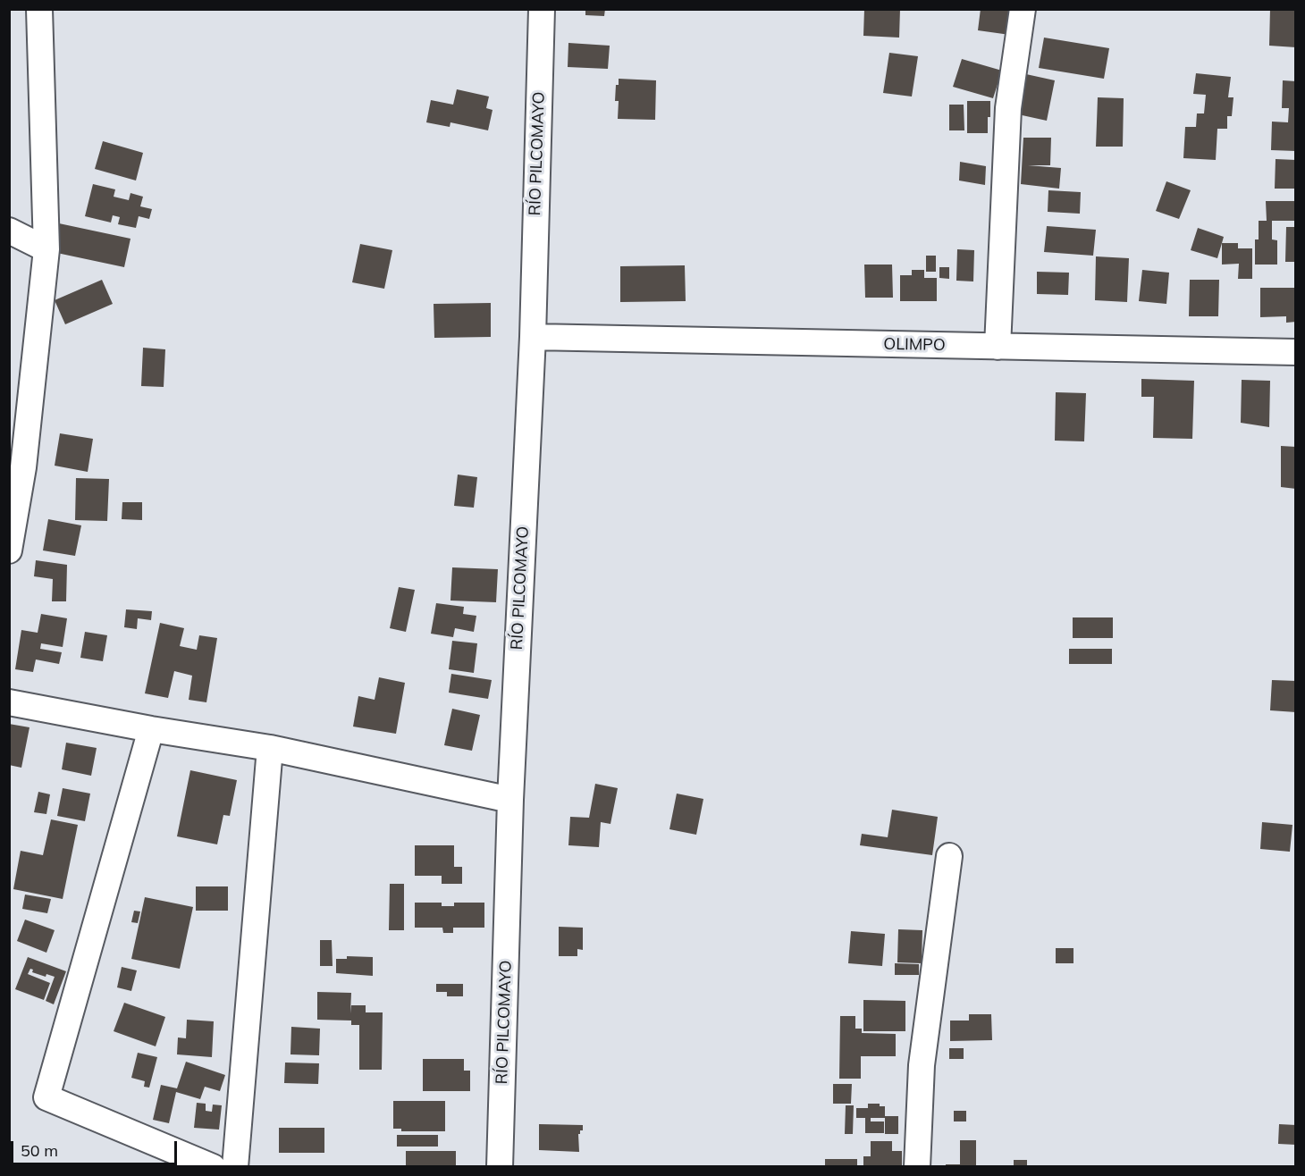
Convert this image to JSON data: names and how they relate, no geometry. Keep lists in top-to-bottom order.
{
  "streets": {
    "street": ["RÍO PILCOMAYO", "OLIMPO"]
  },
  "crossings": [
    ["RÍO PILCOMAYO", "OLIMPO"]
  ],
  "scale_bar": "50 m"
}
